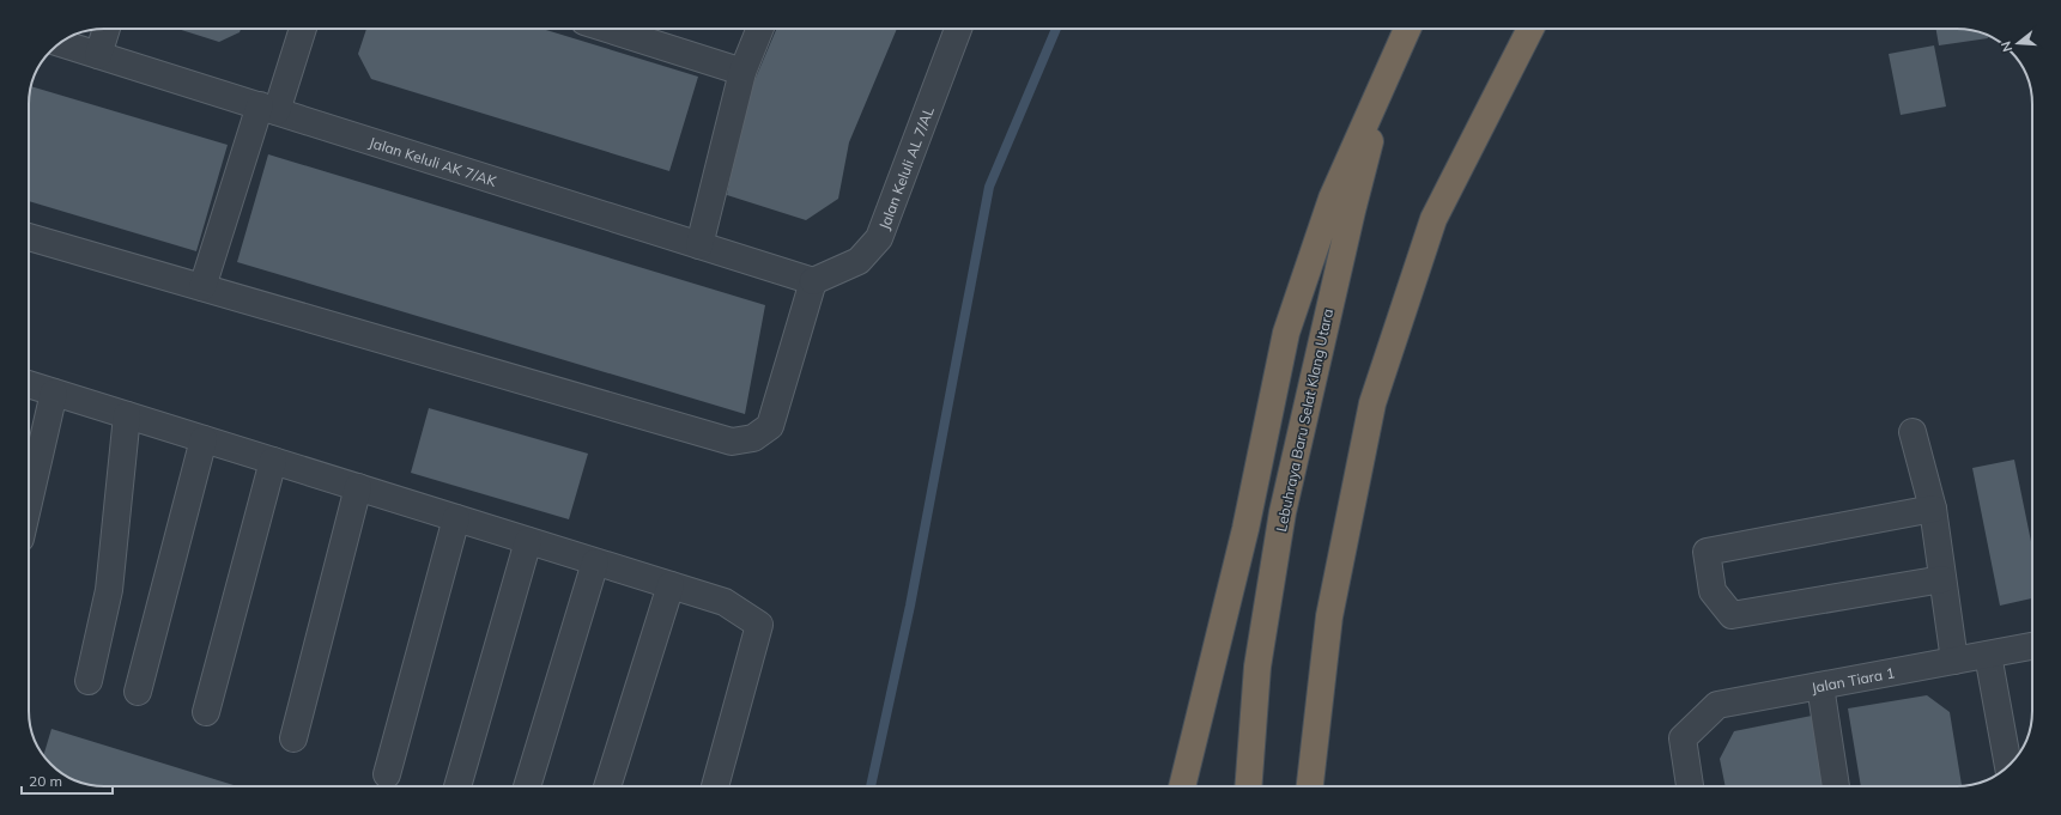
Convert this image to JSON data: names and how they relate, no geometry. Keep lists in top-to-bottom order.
{
  "streets": {
    "highway": ["Lebuhraya Baru Selat Klang Utara"],
    "street": ["Jalan Keluli AK 7/AK", "Jalan Keluli AL 7/AL", "Jalan Tiara 1"]
  },
  "crossings": [
    ["Jalan Keluli AK 7/AK", "Jalan Keluli AL 7/AL"]
  ],
  "scale_bar": "20 m",
  "north": "left"
}
